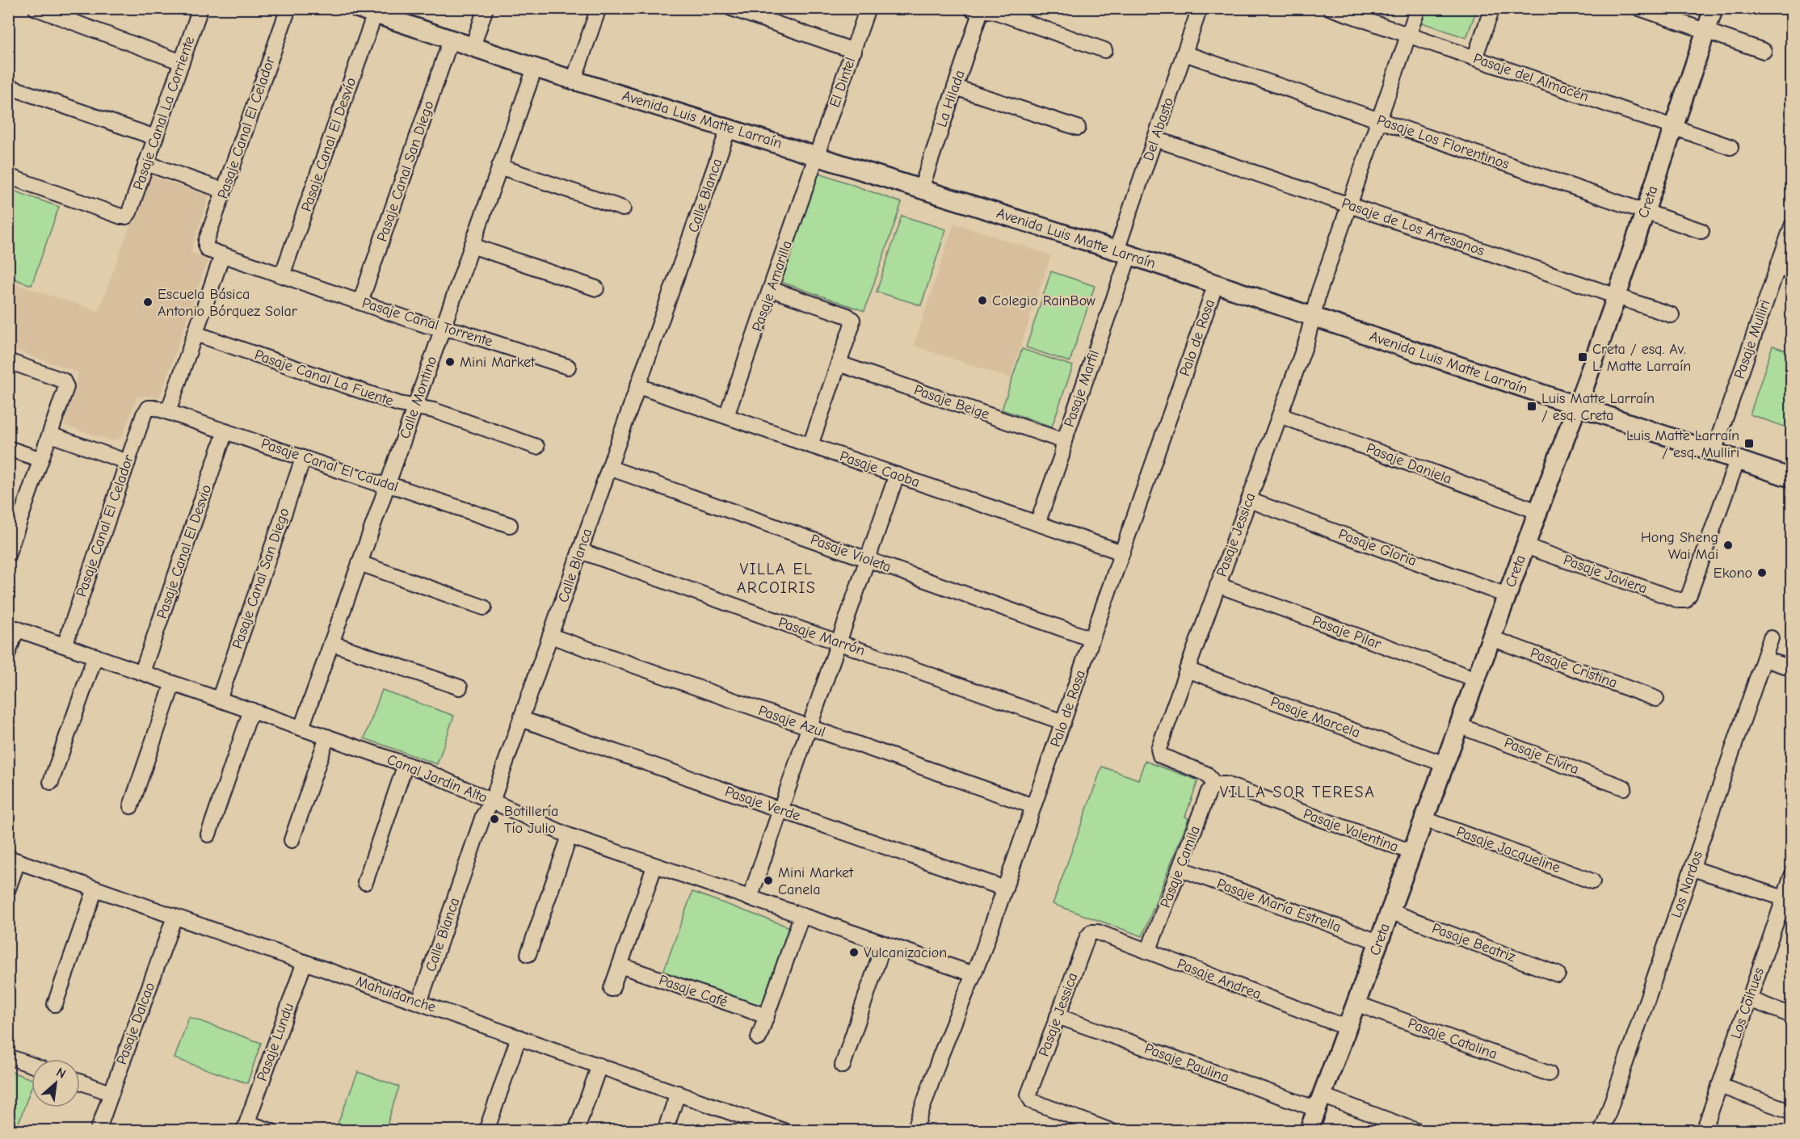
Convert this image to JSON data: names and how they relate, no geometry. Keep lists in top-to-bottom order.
{
  "streets": {
    "street": [
      "Pasaje del Almacén",
      "El Dintel",
      "La Hilada",
      "Pasaje Canal La Corriente",
      "Avenida Luis Matte Larraín",
      "Pasaje Canal El Celador",
      "Del Abasto",
      "Pasaje Los Florentinos",
      "Pasaje Canal El Desvío",
      "Pasaje Canal San Diego",
      "Calle Blanca",
      "Creta",
      "Pasaje de Los Artesanos",
      "Pasaje Amarilla",
      "Pasaje Canal Torrente",
      "Palo de Rosa",
      "Pasaje Mulliri",
      "Pasaje Canal La Fuente",
      "Pasaje Marfil",
      "Calle Montino",
      "Pasaje Beige",
      "Pasaje Daniela",
      "Pasaje Canal El Caudal",
      "Pasaje Caoba",
      "Pasaje Jessica",
      "Pasaje Gloria",
      "Pasaje Canal El Desvio",
      "Pasaje Violeta",
      "Pasaje Javiera",
      "Pasaje Pilar",
      "Pasaje Marrón",
      "Pasaje Cristina",
      "Pasaje Marcela",
      "Pasaje Azul",
      "Pasaje Elvira",
      "Canal Jardin Alto",
      "Pasaje Verde",
      "Pasaje Valentina",
      "Pasaje Jacqueline",
      "Pasaje Camila",
      "Los Nardos",
      "Pasaje María Estrella",
      "Pasaje Beatriz",
      "Pasaje Andrea",
      "Pasaje Café",
      "Mahuidanche",
      "Los Coihues",
      "Pasaje Dalcao",
      "Pasaje Catalina",
      "Pasaje Lundu",
      "Pasaje Paulina"
    ]
  },
  "crossings": [
    ["Pasaje del Almacén", "Creta"],
    ["Pasaje del Almacén", "Pasaje Jessica"],
    ["El Dintel", "Avenida Luis Matte Larraín"],
    ["El Dintel", "Pasaje Amarilla"],
    ["La Hilada", "Avenida Luis Matte Larraín"],
    ["Avenida Luis Matte Larraín", "Del Abasto"],
    ["Avenida Luis Matte Larraín", "Pasaje Canal El Desvío"],
    ["Avenida Luis Matte Larraín", "Pasaje Canal San Diego"],
    ["Avenida Luis Matte Larraín", "Calle Blanca"],
    ["Avenida Luis Matte Larraín", "Creta"],
    ["Avenida Luis Matte Larraín", "Pasaje Amarilla"],
    ["Avenida Luis Matte Larraín", "Palo de Rosa"],
    ["Avenida Luis Matte Larraín", "Pasaje Mulliri"],
    ["Avenida Luis Matte Larraín", "Pasaje Marfil"],
    ["Avenida Luis Matte Larraín", "Calle Montino"],
    ["Avenida Luis Matte Larraín", "Pasaje Jessica"],
    ["Avenida Luis Matte Larraín", "Pasaje Javiera"],
    ["Pasaje Canal El Celador", "Pasaje Canal Torrente"],
    ["Pasaje Canal El Celador", "Pasaje Canal El Caudal"],
    ["Pasaje Canal El Celador", "Canal Jardin Alto"],
    ["Del Abasto", "Pasaje Los Florentinos"],
    ["Del Abasto", "Pasaje de Los Artesanos"],
    ["Del Abasto", "Pasaje Marfil"],
    ["Pasaje Los Florentinos", "Creta"],
    ["Pasaje Los Florentinos", "Pasaje Jessica"],
    ["Pasaje Canal El Desvío", "Pasaje Canal Torrente"],
    ["Pasaje Canal San Diego", "Pasaje Canal Torrente"],
    ["Pasaje Canal San Diego", "Pasaje Canal El Caudal"],
    ["Pasaje Canal San Diego", "Canal Jardin Alto"],
    ["Calle Blanca", "Pasaje Caoba"],
    ["Calle Blanca", "Pasaje Violeta"],
    ["Calle Blanca", "Pasaje Marrón"],
    ["Calle Blanca", "Pasaje Azul"],
    ["Calle Blanca", "Canal Jardin Alto"],
    ["Calle Blanca", "Pasaje Verde"],
    ["Calle Blanca", "Mahuidanche"],
    ["Creta", "Pasaje de Los Artesanos"],
    ["Creta", "Pasaje Daniela"],
    ["Creta", "Pasaje Gloria"],
    ["Creta", "Pasaje Javiera"],
    ["Creta", "Pasaje Pilar"],
    ["Creta", "Pasaje Cristina"],
    ["Creta", "Pasaje Marcela"],
    ["Creta", "Pasaje Elvira"],
    ["Creta", "Pasaje Valentina"],
    ["Creta", "Pasaje Jacqueline"],
    ["Creta", "Pasaje María Estrella"],
    ["Creta", "Pasaje Beatriz"],
    ["Creta", "Pasaje Andrea"],
    ["Creta", "Pasaje Catalina"],
    ["Creta", "Pasaje Paulina"],
    ["Pasaje de Los Artesanos", "Pasaje Jessica"],
    ["Pasaje Amarilla", "Pasaje Caoba"],
    ["Pasaje Canal Torrente", "Calle Montino"],
    ["Palo de Rosa", "Pasaje Caoba"],
    ["Palo de Rosa", "Pasaje Violeta"],
    ["Palo de Rosa", "Pasaje Marrón"],
    ["Palo de Rosa", "Pasaje Azul"],
    ["Palo de Rosa", "Canal Jardin Alto"],
    ["Palo de Rosa", "Pasaje Verde"],
    ["Pasaje Canal La Fuente", "Calle Montino"],
    ["Pasaje Marfil", "Pasaje Beige"],
    ["Pasaje Marfil", "Pasaje Caoba"],
    ["Calle Montino", "Pasaje Canal El Caudal"],
    ["Calle Montino", "Canal Jardin Alto"],
    ["Pasaje Daniela", "Pasaje Jessica"],
    ["Pasaje Canal El Caudal", "Pasaje Canal El Desvio"],
    ["Pasaje Jessica", "Pasaje Gloria"],
    ["Pasaje Jessica", "Pasaje Pilar"],
    ["Pasaje Jessica", "Pasaje Marcela"],
    ["Pasaje Jessica", "Pasaje Valentina"],
    ["Pasaje Jessica", "Pasaje Andrea"],
    ["Pasaje Jessica", "Pasaje Paulina"],
    ["Pasaje Canal El Desvio", "Canal Jardin Alto"],
    ["Pasaje Valentina", "Pasaje Camila"],
    ["Pasaje Camila", "Pasaje María Estrella"],
    ["Pasaje Camila", "Pasaje Andrea"],
    ["Mahuidanche", "Pasaje Dalcao"],
    ["Mahuidanche", "Pasaje Lundu"]
  ],
  "districts": ["VILLA EL ARCOIRIS", "VILLA SOR TERESA"],
  "places": {
    "other": [
      "Colegio RainBow",
      "Escuela Básica Antonio Bórquez Solar",
      "Mini Market",
      "Hong Sheng Wai Mai",
      "Ekono",
      "Botillería Tío Julio",
      "Mini Market Canela",
      "Vulcanizacion"
    ],
    "transit": ["Creta / esq. Av. L. Matte Larraín", "Luis Matte Larraín / esq. Creta", "Luis Matte Larraín / esq. Mulliri"]
  },
  "north": "top right"
}
